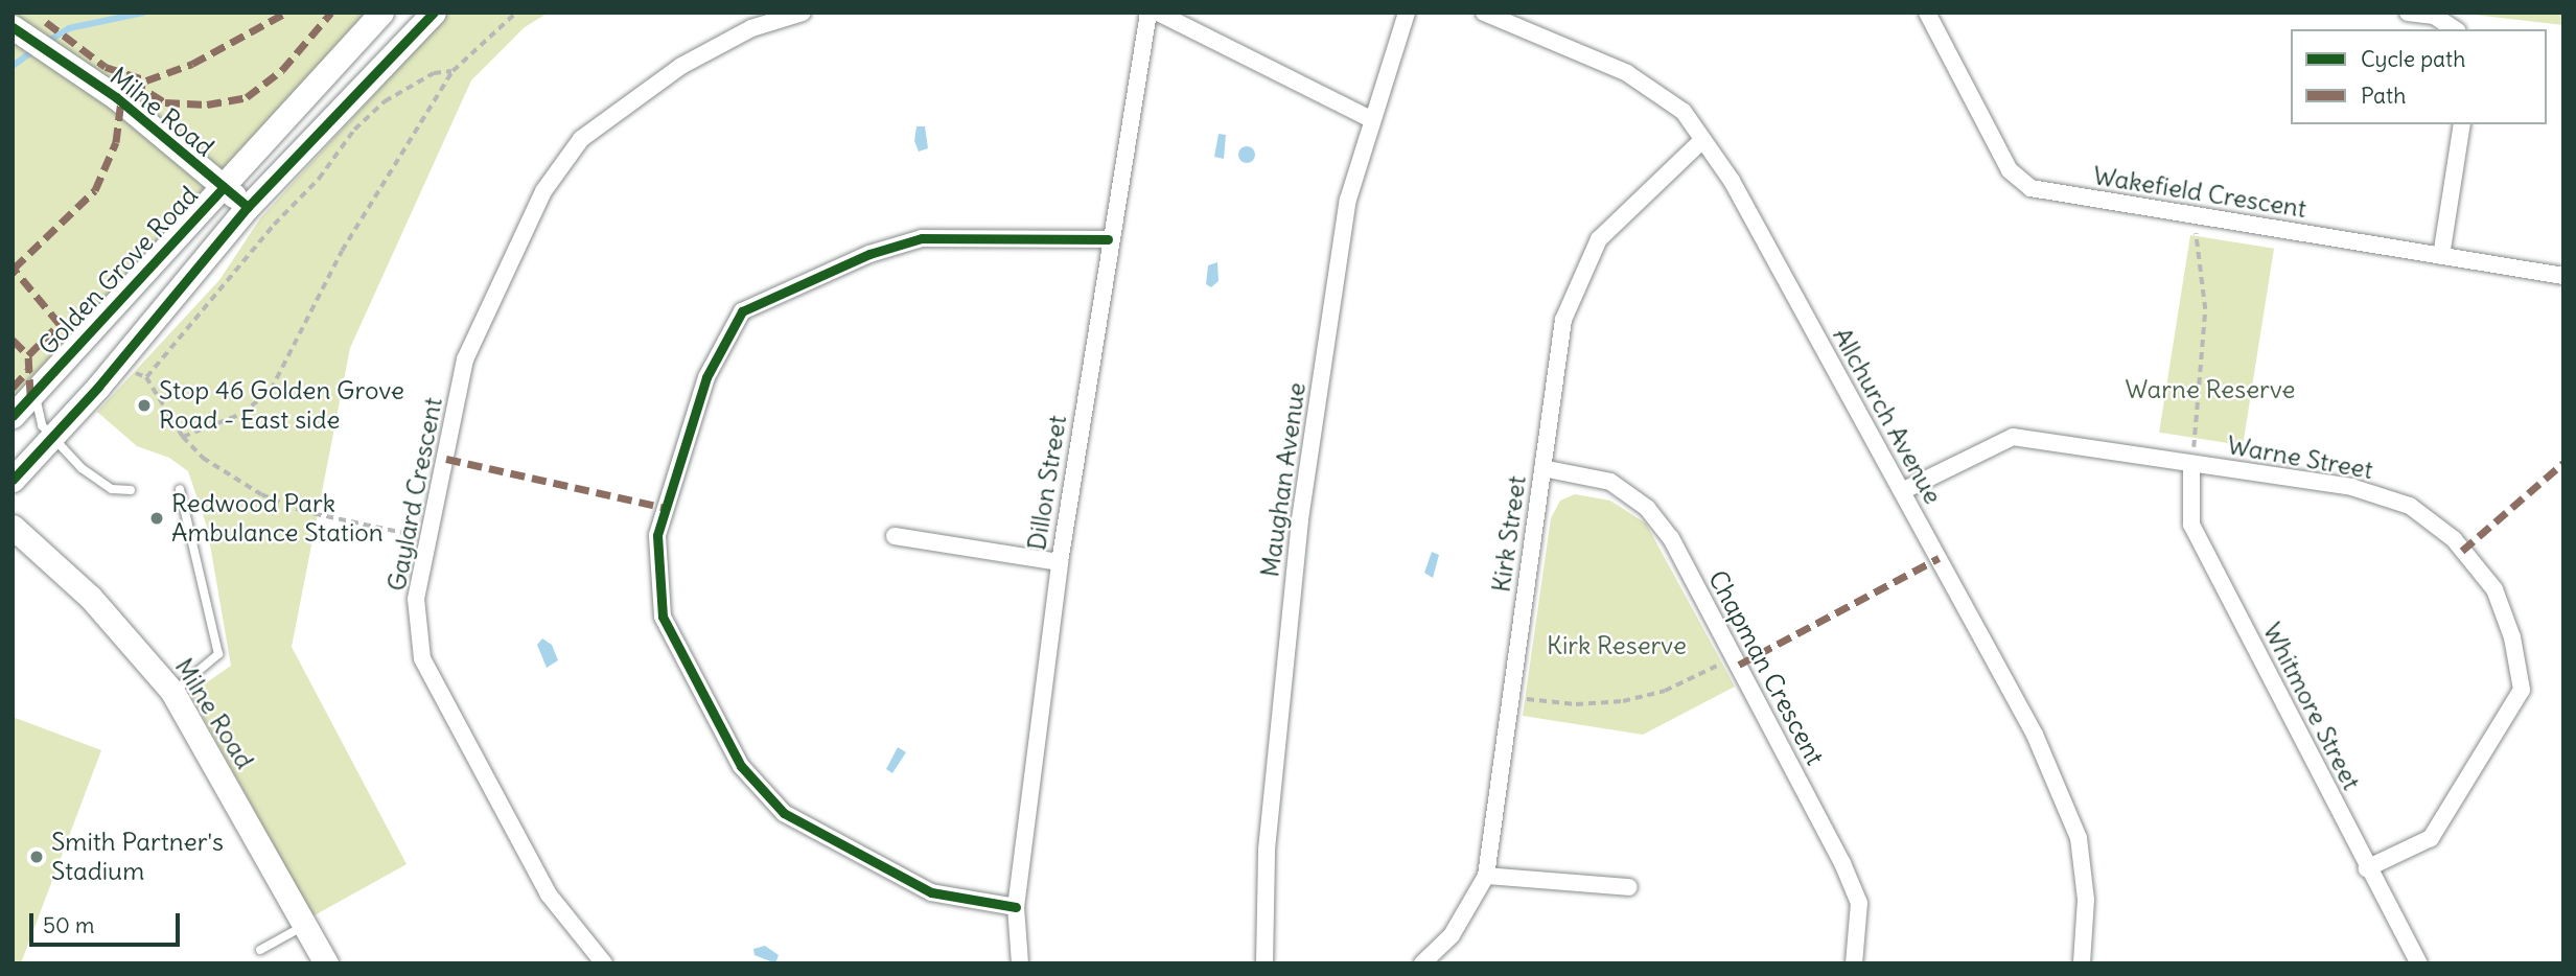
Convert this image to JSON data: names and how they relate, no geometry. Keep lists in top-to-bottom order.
{
  "streets": {
    "main road": ["Milne Road", "Golden Grove Road"],
    "street": [
      "Wakefield Crescent",
      "Allchurch Avenue",
      "Warne Street",
      "Maughan Avenue",
      "Dillon Street",
      "Gaylard Crescent",
      "Kirk Street",
      "Chapman Crescent",
      "Whitmore Street"
    ]
  },
  "crossings": [
    ["Milne Road", "Golden Grove Road"],
    ["Allchurch Avenue", "Warne Street"],
    ["Allchurch Avenue", "Kirk Street"],
    ["Warne Street", "Whitmore Street"],
    ["Kirk Street", "Chapman Crescent"]
  ],
  "parks": ["Warne Reserve", "Kirk Reserve"],
  "places": ["Stop 46 Golden Grove Road - East side", "Redwood Park Ambulance Station", "Smith Partner's Stadium"],
  "legend": ["Cycle path", "Path"],
  "scale_bar": "50 m"
}
